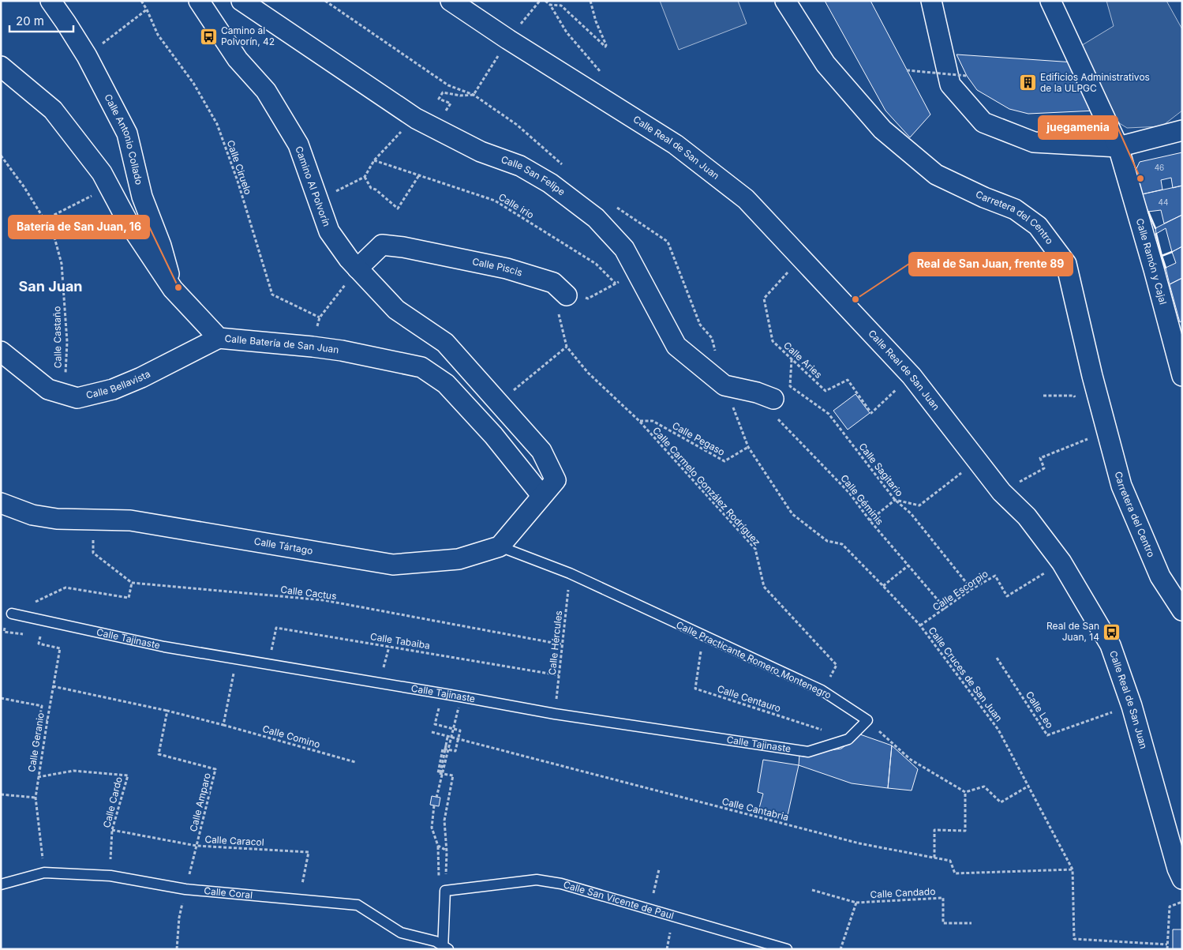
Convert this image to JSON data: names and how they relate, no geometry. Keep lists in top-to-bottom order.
{
  "streets": {
    "street": [
      "Calle Antonio Collado",
      "Calle Real de San Juan",
      "Calle San Felipe",
      "Camino Al Polvorín",
      "Carretera del Centro",
      "Calle Ramón y Cajal",
      "Calle Piscis",
      "Calle Batería de San Juan",
      "Calle Bellavista",
      "Calle Tártago"
    ],
    "lane": [
      "Calle Tajinaste",
      "Calle Practicante Romero Montenegro",
      "Calle Coral",
      "Calle San Vicente de Paul"
    ],
    "path": [
      "Calle Ciruelo",
      "Calle irio",
      "Calle Castaño",
      "Calle Aries",
      "Calle Pegaso",
      "Calle Sagitario",
      "Calle Carmelo González Rodríguez",
      "Calle Géminis",
      "Calle Escorpio",
      "Calle Cactus",
      "Calle Tabaiba",
      "Calle Hércules",
      "Calle Cruces de San Juan",
      "Calle Centauro",
      "Calle Leo",
      "Calle Comino",
      "Calle Geranio",
      "Calle Cardo",
      "Calle Amparo",
      "Calle Cantabria",
      "Calle Caracol",
      "Calle Candado"
    ]
  },
  "crossings": [
    ["Calle Antonio Collado", "Calle Batería de San Juan"],
    ["Calle Real de San Juan", "Calle Aries"],
    ["Calle Real de San Juan", "Calle Escorpio"],
    ["Calle Real de San Juan", "Calle Leo"],
    ["Calle San Felipe", "Calle Géminis"],
    ["Calle San Felipe", "Calle Cruces de San Juan"],
    ["Camino Al Polvorín", "Calle Piscis"],
    ["Camino Al Polvorín", "Calle Batería de San Juan"],
    ["Calle Piscis", "Calle Carmelo González Rodríguez"],
    ["Calle Castaño", "Calle Bellavista"],
    ["Calle Batería de San Juan", "Calle Bellavista"],
    ["Calle Pegaso", "Calle Carmelo González Rodríguez"],
    ["Calle Pegaso", "Calle Cruces de San Juan"],
    ["Calle Sagitario", "Calle Escorpio"],
    ["Calle Carmelo González Rodríguez", "Calle Practicante Romero Montenegro"],
    ["Calle Géminis", "Calle Escorpio"],
    ["Calle Tártago", "Calle Practicante Romero Montenegro"],
    ["Calle Escorpio", "Calle Cruces de San Juan"],
    ["Calle Cactus", "Calle Hércules"],
    ["Calle Tajinaste", "Calle Tabaiba"],
    ["Calle Tajinaste", "Calle Hércules"],
    ["Calle Tajinaste", "Calle Practicante Romero Montenegro"],
    ["Calle Tajinaste", "Calle Centauro"],
    ["Calle Tabaiba", "Calle Hércules"],
    ["Calle Hércules", "Calle Practicante Romero Montenegro"],
    ["Calle Practicante Romero Montenegro", "Calle Centauro"],
    ["Calle Cruces de San Juan", "Calle Cantabria"],
    ["Calle Geranio", "Calle Cardo"],
    ["Calle Geranio", "Calle Coral"],
    ["Calle Cardo", "Calle Caracol"],
    ["Calle Cardo", "Calle Coral"],
    ["Calle Amparo", "Calle Caracol"],
    ["Calle Amparo", "Calle Coral"],
    ["Calle Caracol", "Calle Coral"],
    ["Calle Coral", "Calle San Vicente de Paul"]
  ],
  "districts": ["San Juan"],
  "places": {
    "bus stop": ["Camino al Polvorín, 42", "Real de San Juan, 14"],
    "building": ["Edificios Administrativos de la ULPGC"],
    "other": ["juegamenia", "Batería de San Juan, 16", "Real de San Juan, frente 89"]
  },
  "house_numbers": ["46", "44"],
  "scale_bar": "20 m"
}
